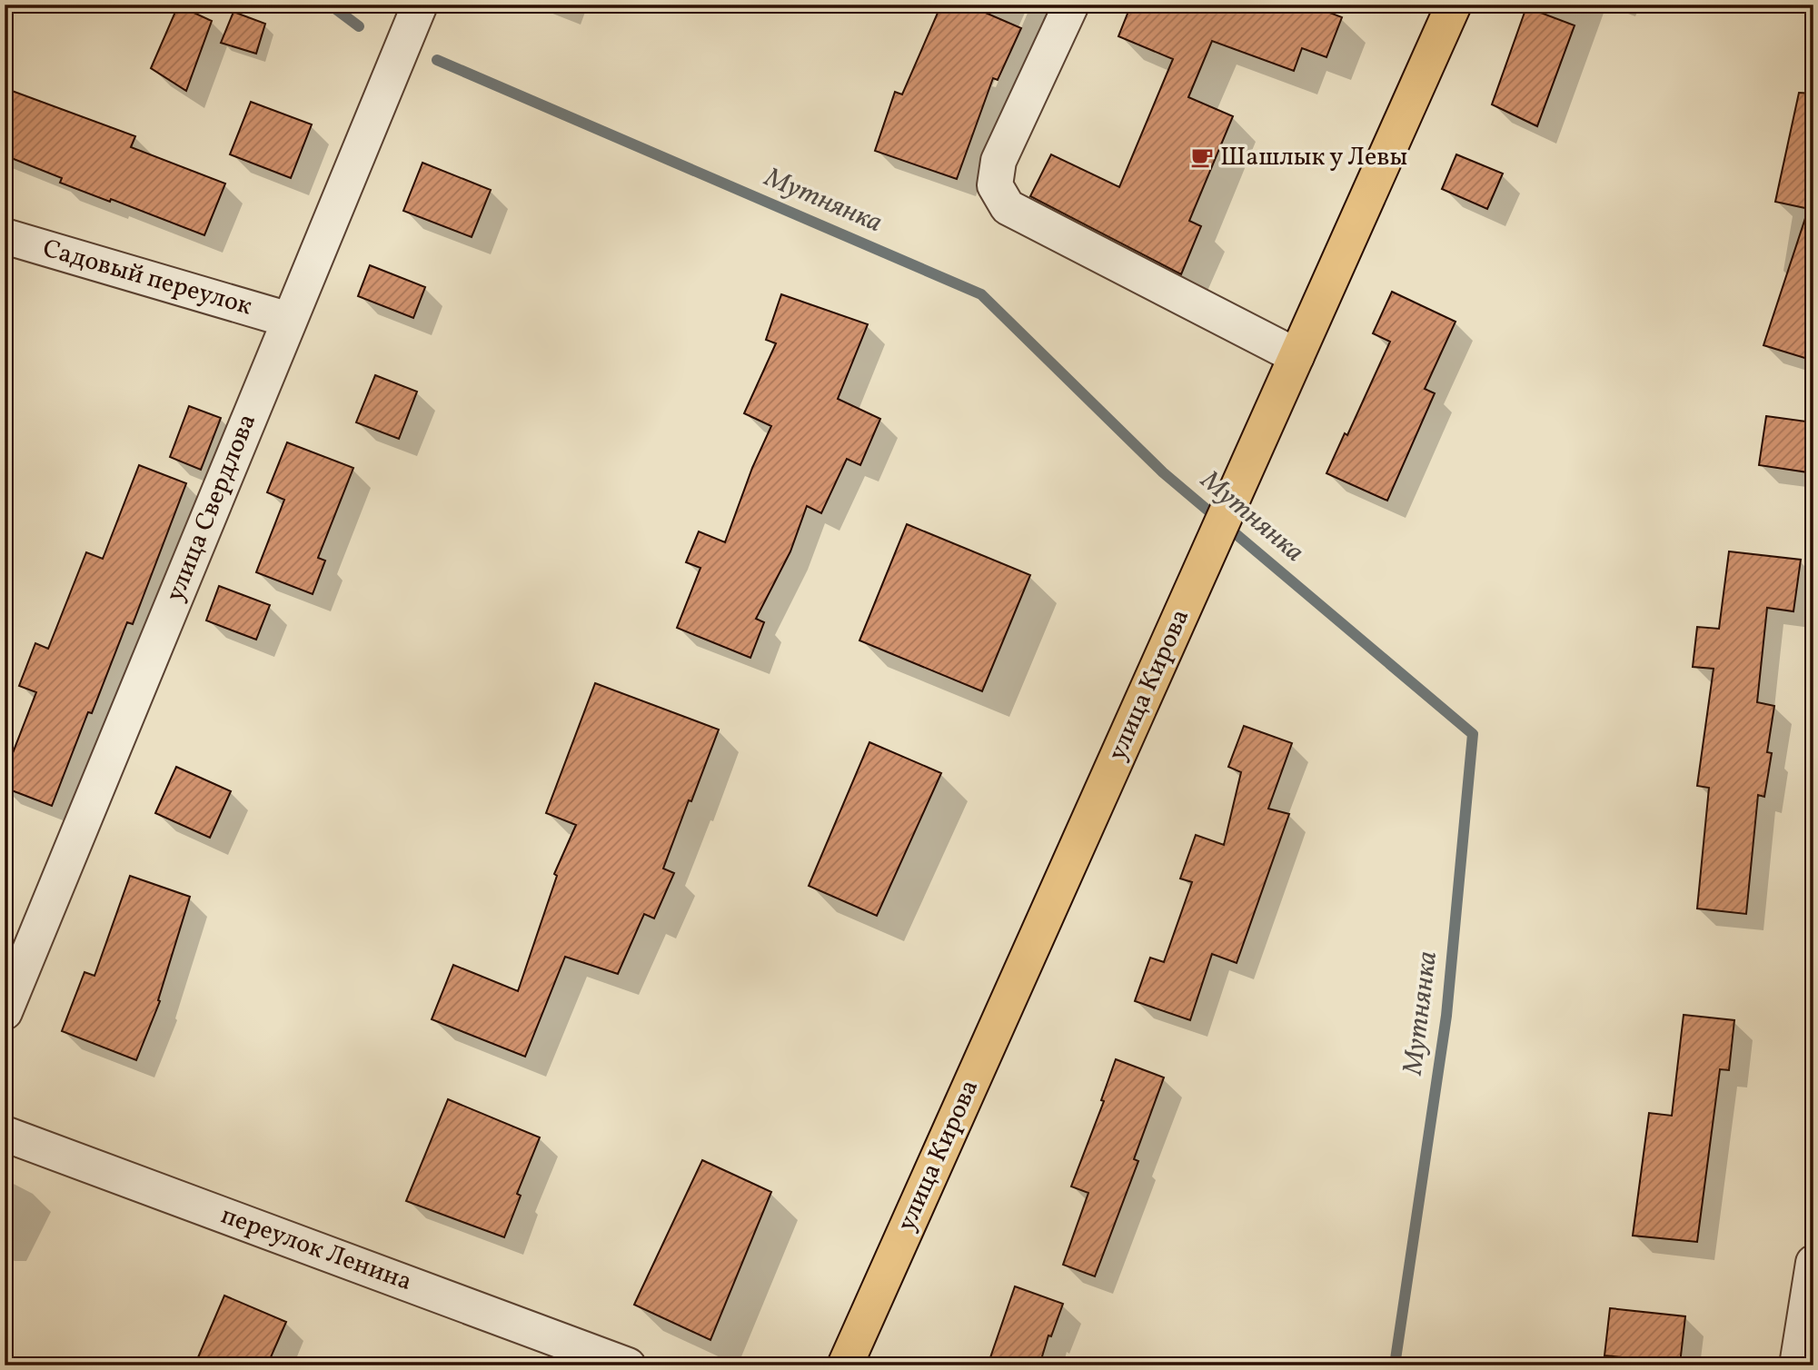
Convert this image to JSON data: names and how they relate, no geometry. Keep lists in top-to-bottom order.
{
  "streets": {
    "main road": ["улица Кирова"],
    "street": ["Садовый переулок", "улица Свердлова", "переулок Ленина"]
  },
  "crossings": [
    ["Садовый переулок", "улица Свердлова"]
  ],
  "water": ["Мутнянка"],
  "places": {
    "cafe": ["Шашлык у Левы"]
  }
}
